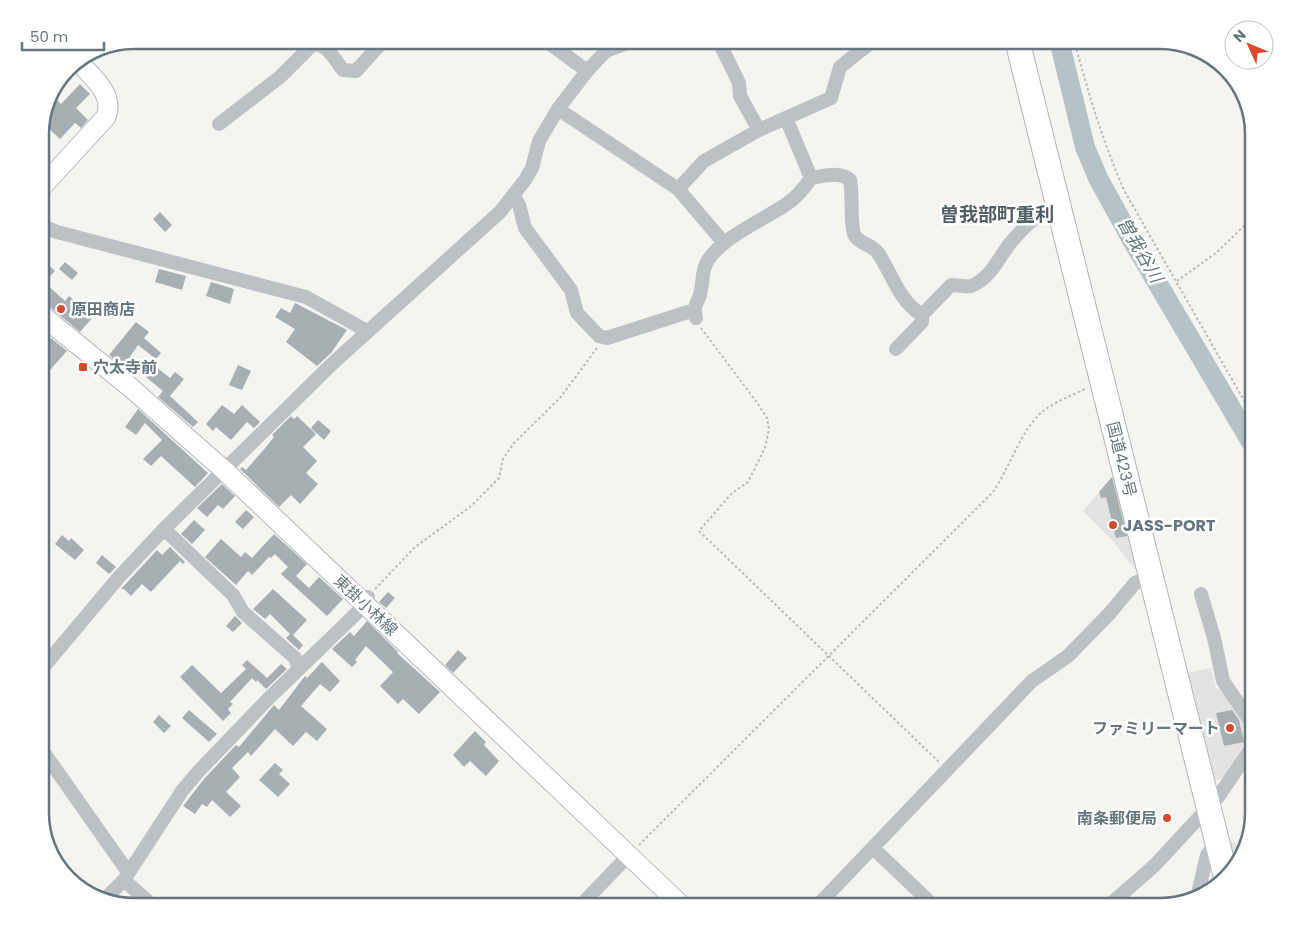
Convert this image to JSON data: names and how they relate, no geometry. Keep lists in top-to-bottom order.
{
  "streets": {
    "highway": ["国道423号"],
    "main road": ["東掛小林線"]
  },
  "districts": ["曽我部町重利"],
  "water": ["曽我谷川"],
  "places": {
    "other": [
      "原田商店",
      "JASS-PORT",
      "ファミリーマート",
      "南条郵便局"
    ],
    "transit": ["穴太寺前"]
  },
  "scale_bar": "50 m",
  "north": "top left"
}
